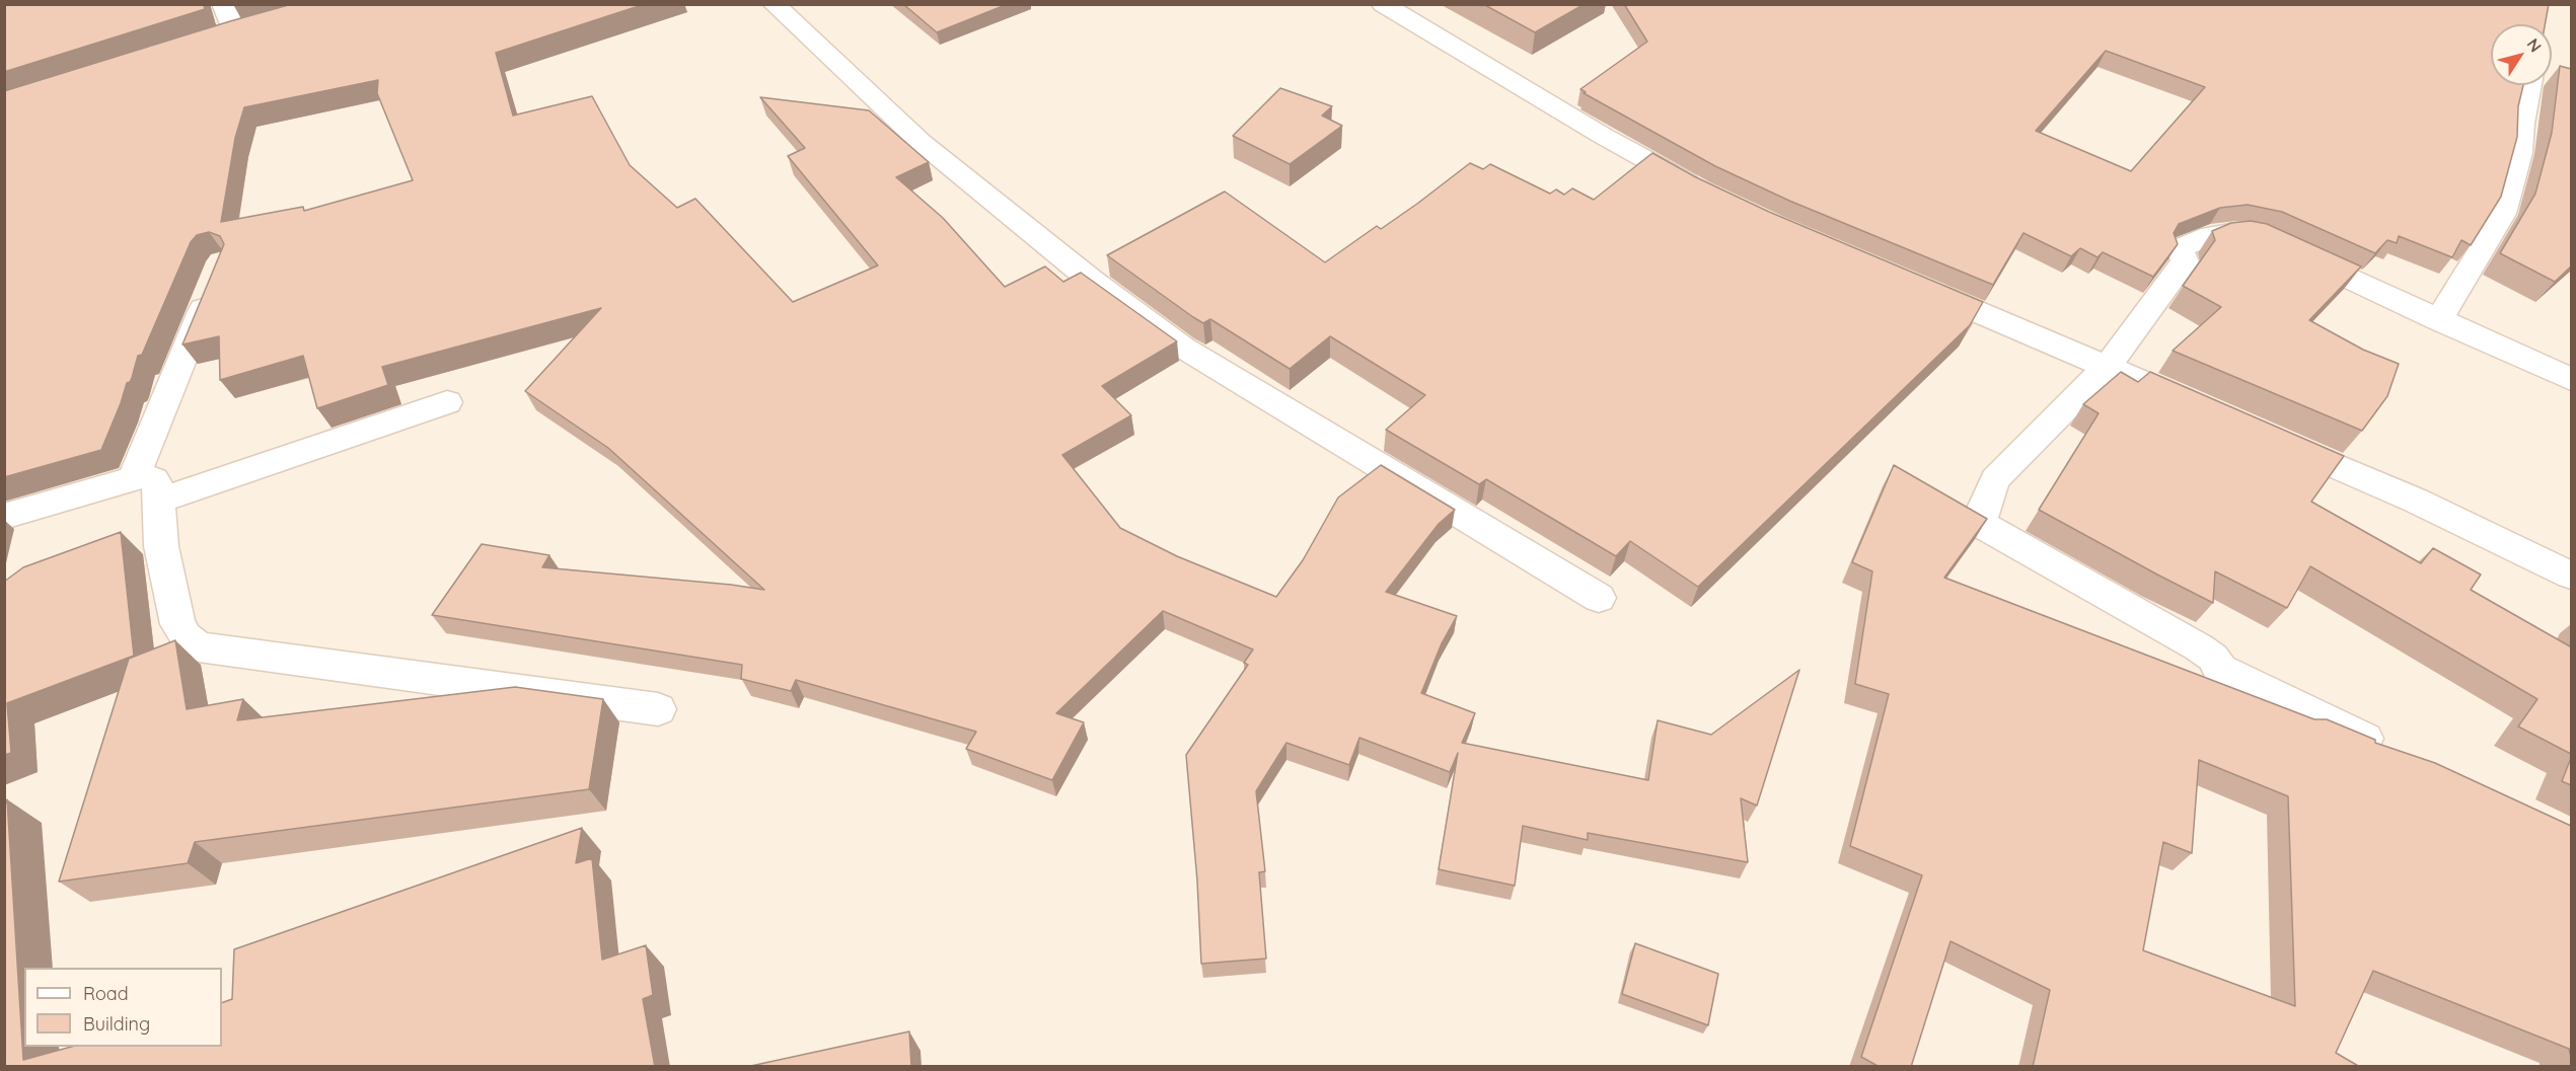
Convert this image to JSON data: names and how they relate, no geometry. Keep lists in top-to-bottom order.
{
  "legend": ["Road", "Building"],
  "north": "top right"
}
